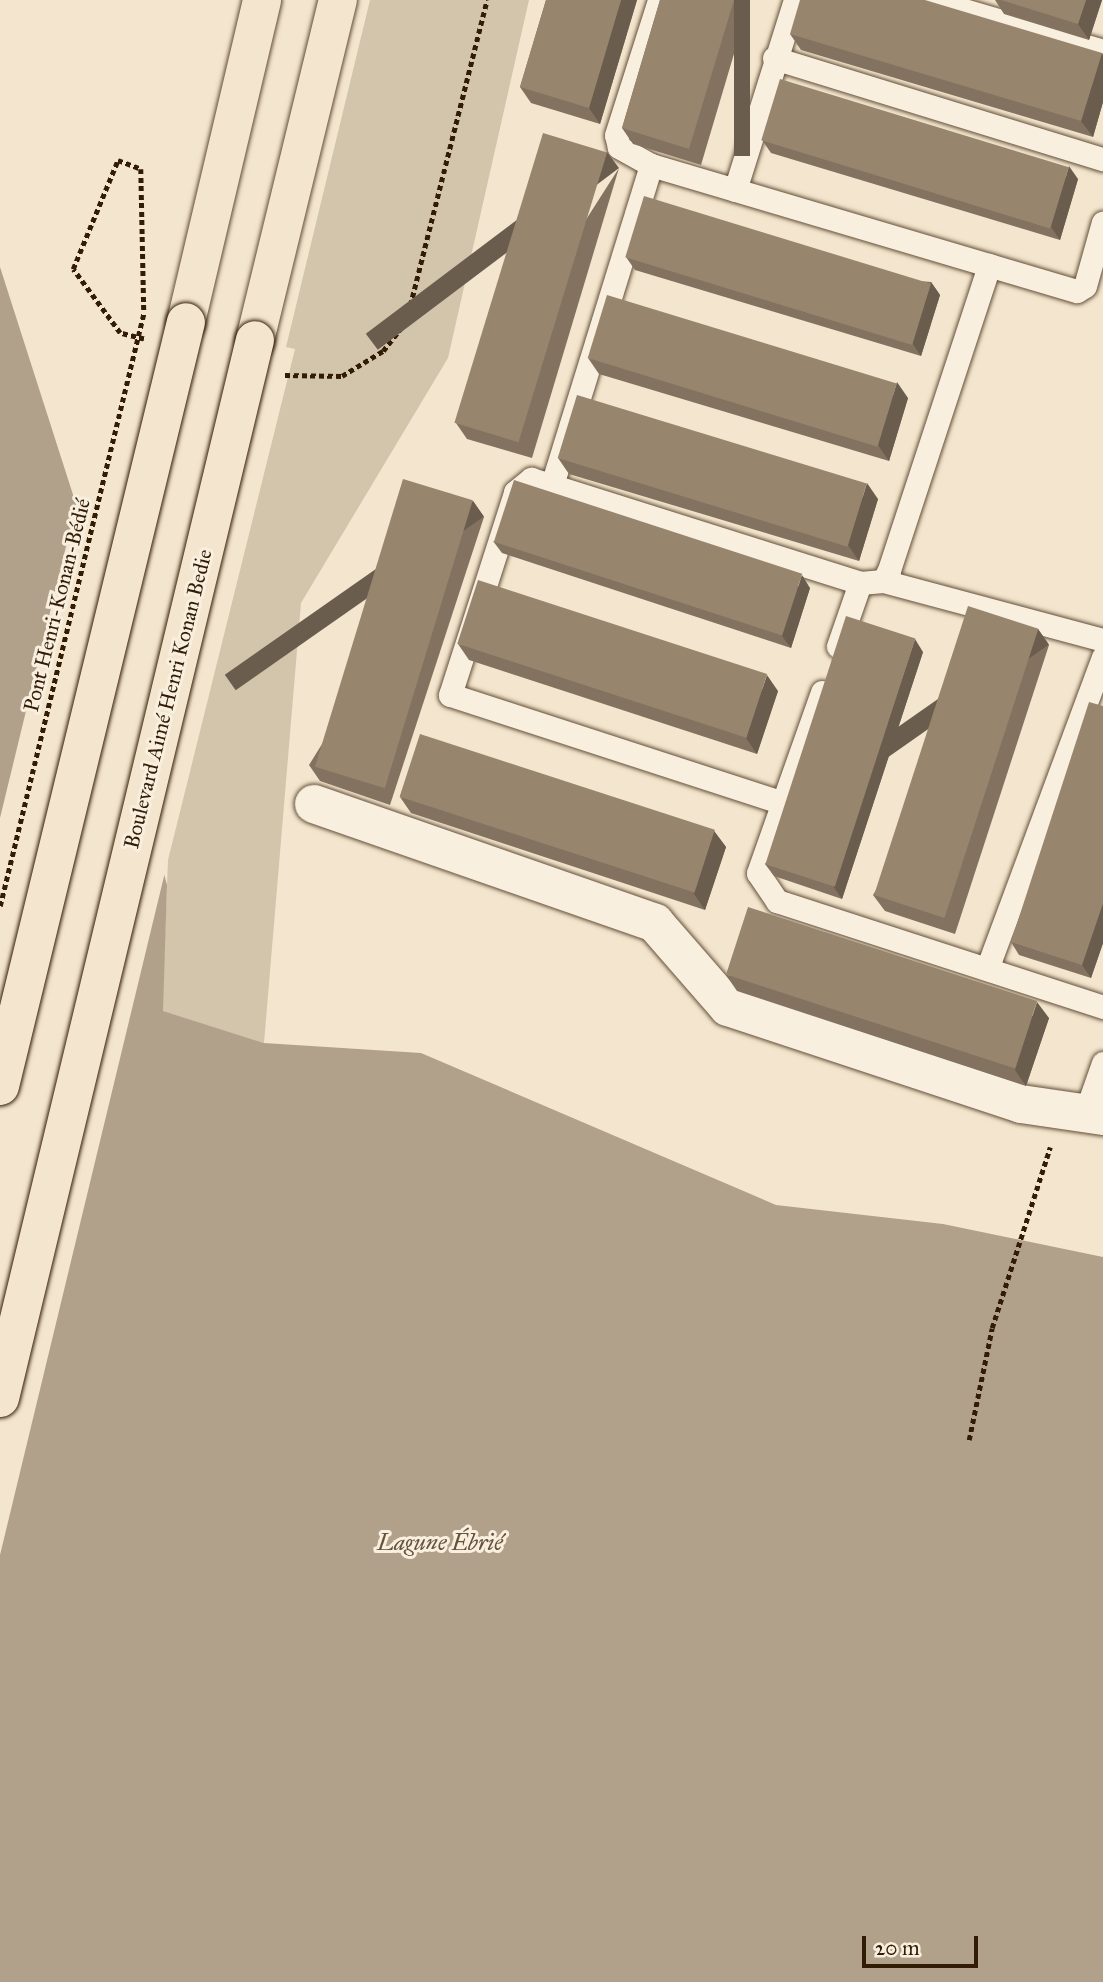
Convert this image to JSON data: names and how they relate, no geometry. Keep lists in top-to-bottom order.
{
  "streets": {
    "highway": ["Boulevard Aimé Henri Konan Bedie"],
    "path": ["Pont Henri-Konan-Bédié"]
  },
  "water": ["Lagune Ébrié"],
  "scale_bar": "20 m"
}
